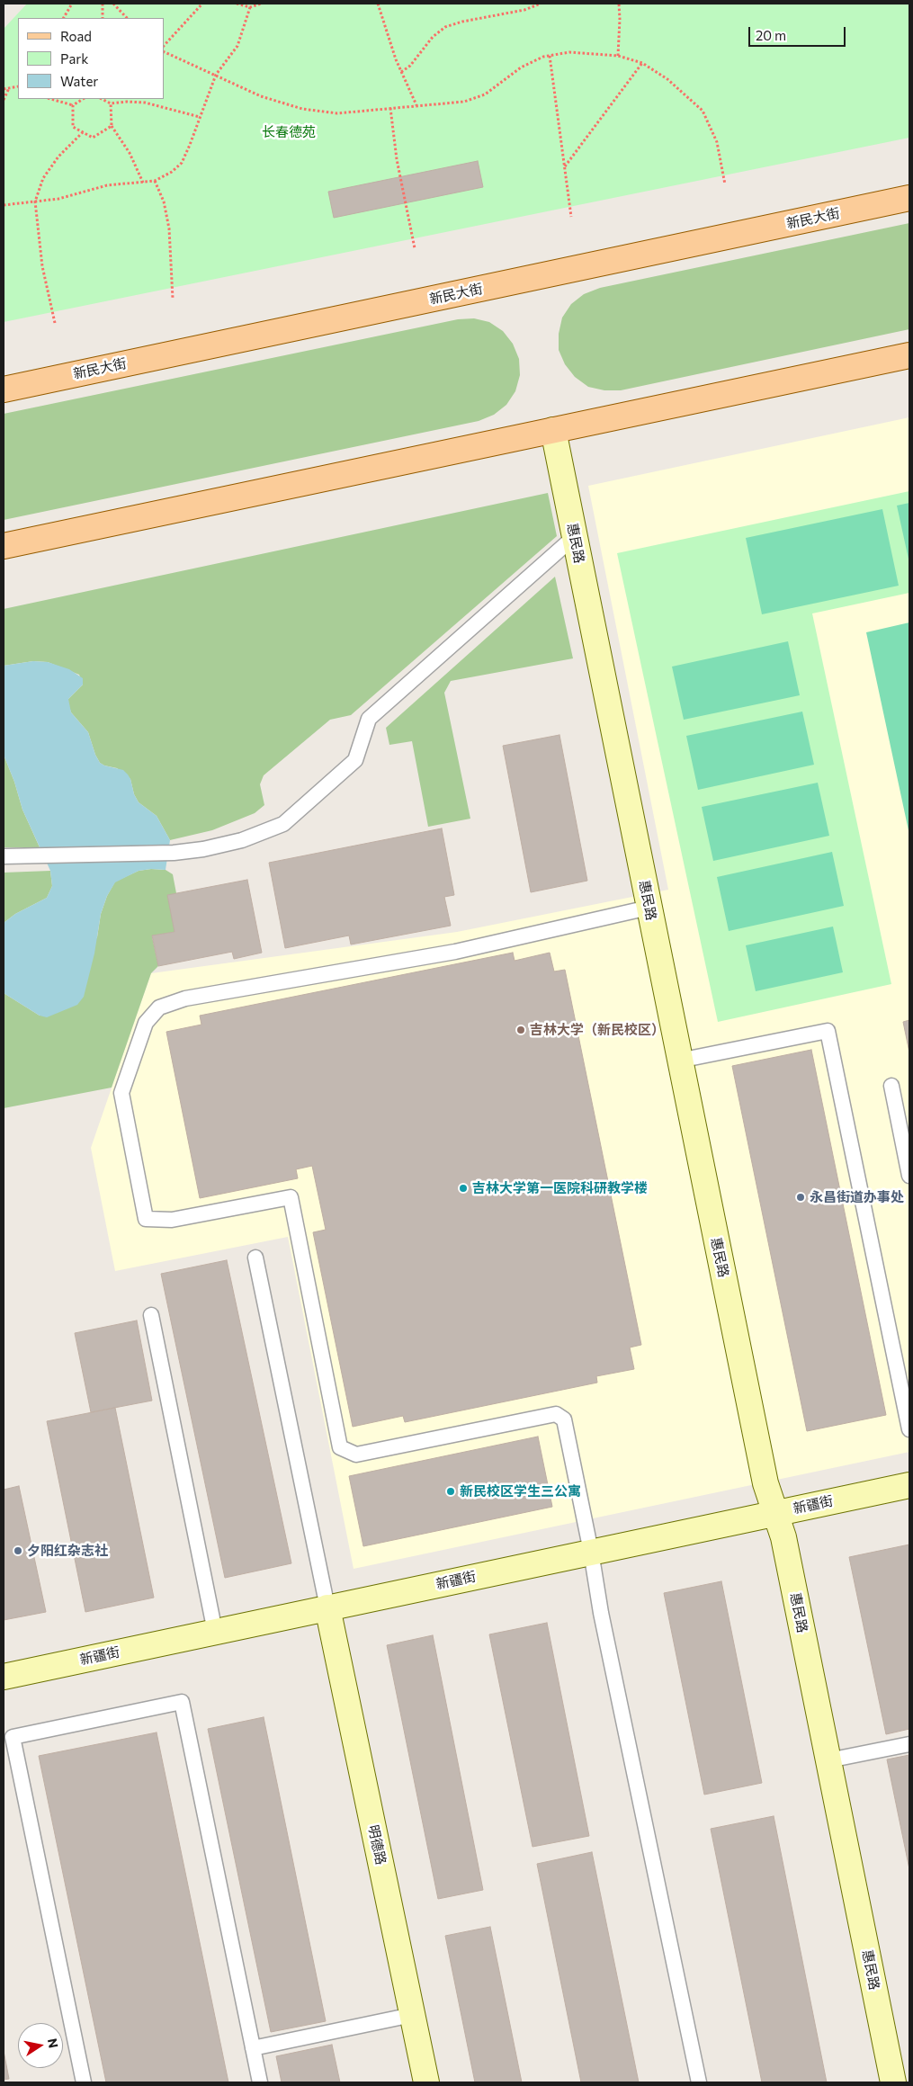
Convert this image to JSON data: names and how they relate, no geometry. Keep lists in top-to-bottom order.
{
  "streets": {
    "main road": ["新民大街"],
    "street": ["惠民路", "新疆街", "明德路"]
  },
  "crossings": [
    ["惠民路", "新疆街"],
    ["新疆街", "明德路"]
  ],
  "parks": ["长春德苑"],
  "places": [
    "吉林大学（新民校区）",
    "吉林大学第一医院科研教学楼",
    "永昌街道办事处",
    "新民校区学生三公寓",
    "夕阳红杂志社"
  ],
  "legend": ["Road", "Park", "Water"],
  "scale_bar": "20 m",
  "north": "right"
}
